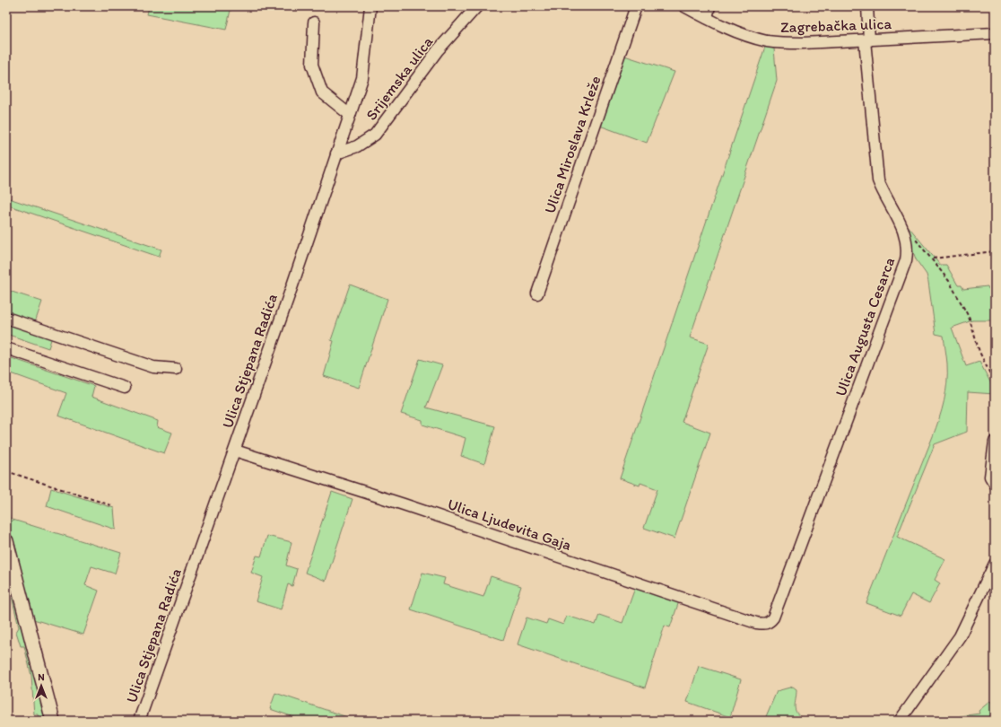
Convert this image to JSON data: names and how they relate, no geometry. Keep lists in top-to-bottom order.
{
  "streets": {
    "street": [
      "Zagrebačka ulica",
      "Srijemska ulica",
      "Ulica Miroslava Krleže",
      "Ulica Augusta Cesarca",
      "Ulica Stjepana Radića",
      "Ulica Ljudevita Gaja"
    ]
  },
  "crossings": [
    ["Zagrebačka ulica", "Ulica Augusta Cesarca"],
    ["Srijemska ulica", "Ulica Stjepana Radića"],
    ["Ulica Augusta Cesarca", "Ulica Ljudevita Gaja"],
    ["Ulica Stjepana Radića", "Ulica Ljudevita Gaja"]
  ],
  "north": "top"
}
